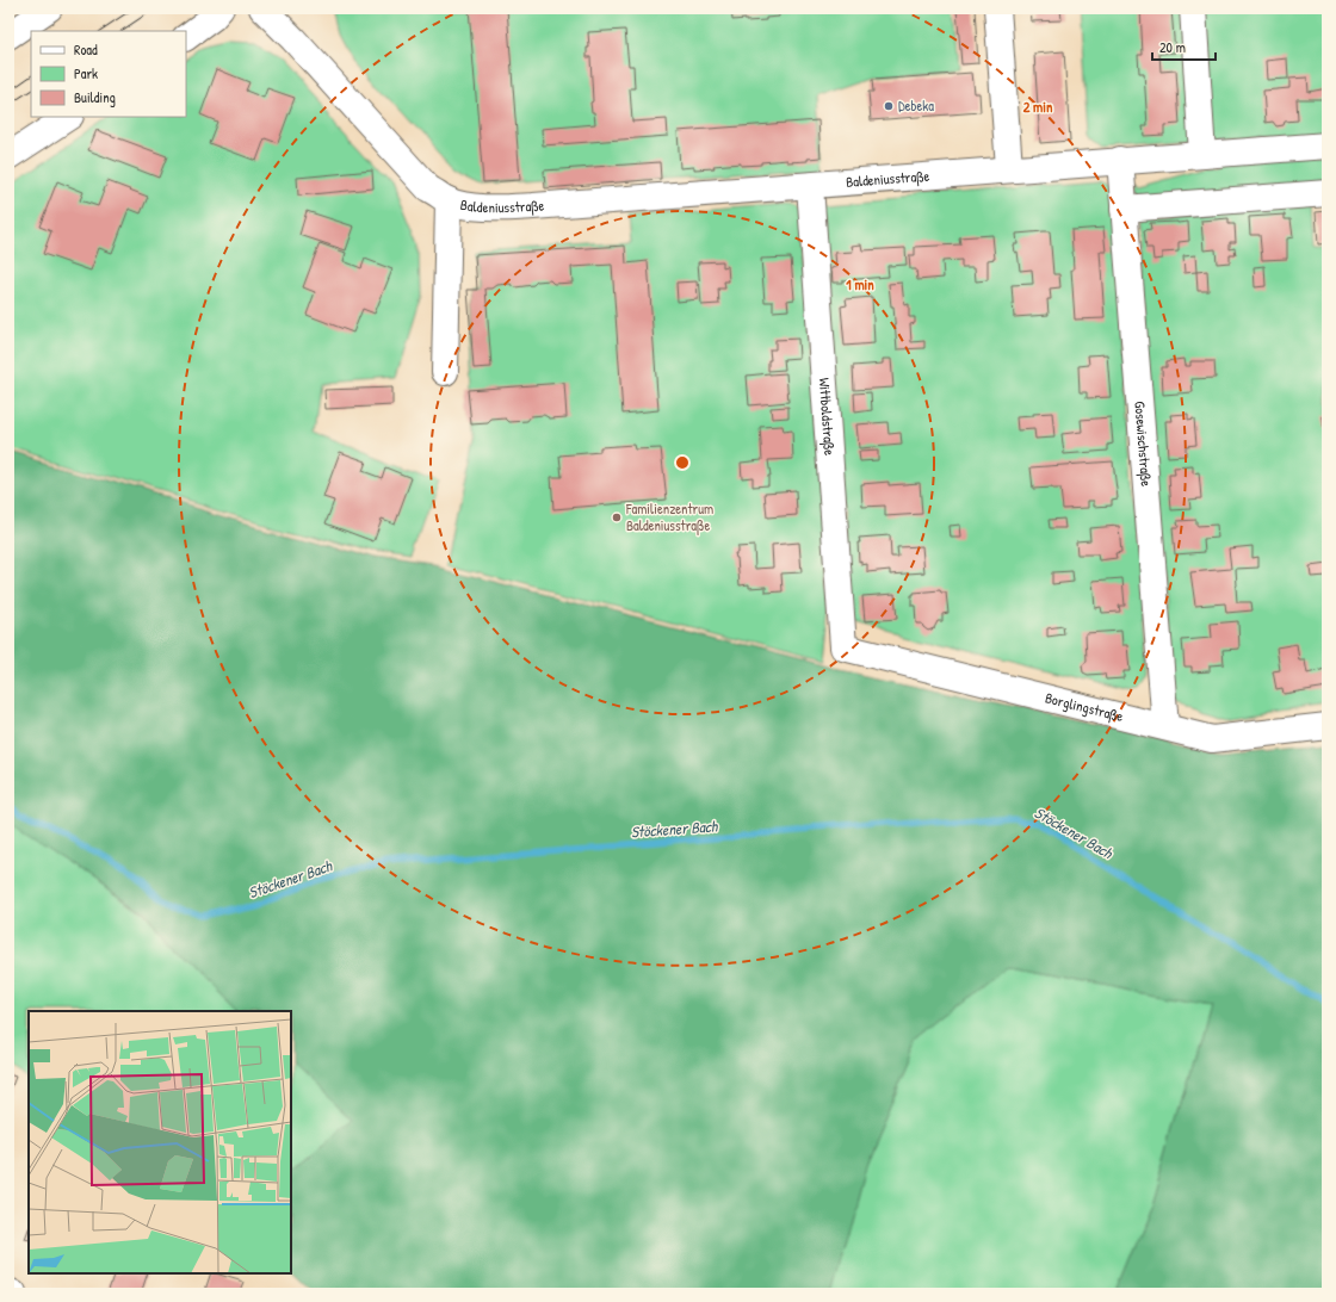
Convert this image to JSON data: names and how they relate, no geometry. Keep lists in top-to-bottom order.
{
  "streets": {
    "street": [
      "Baldeniusstraße",
      "Wittboldstraße",
      "Gosewischstraße",
      "Borglingstraße"
    ]
  },
  "crossings": [
    ["Baldeniusstraße", "Wittboldstraße"],
    ["Baldeniusstraße", "Gosewischstraße"],
    ["Wittboldstraße", "Borglingstraße"],
    ["Gosewischstraße", "Borglingstraße"]
  ],
  "water": ["Stöckener Bach"],
  "places": ["Debeka", "Familienzentrum Baldeniusstraße"],
  "legend": ["Road", "Park", "Building"],
  "scale_bar": "20 m",
  "rings": ["2 min", "1 min"]
}
